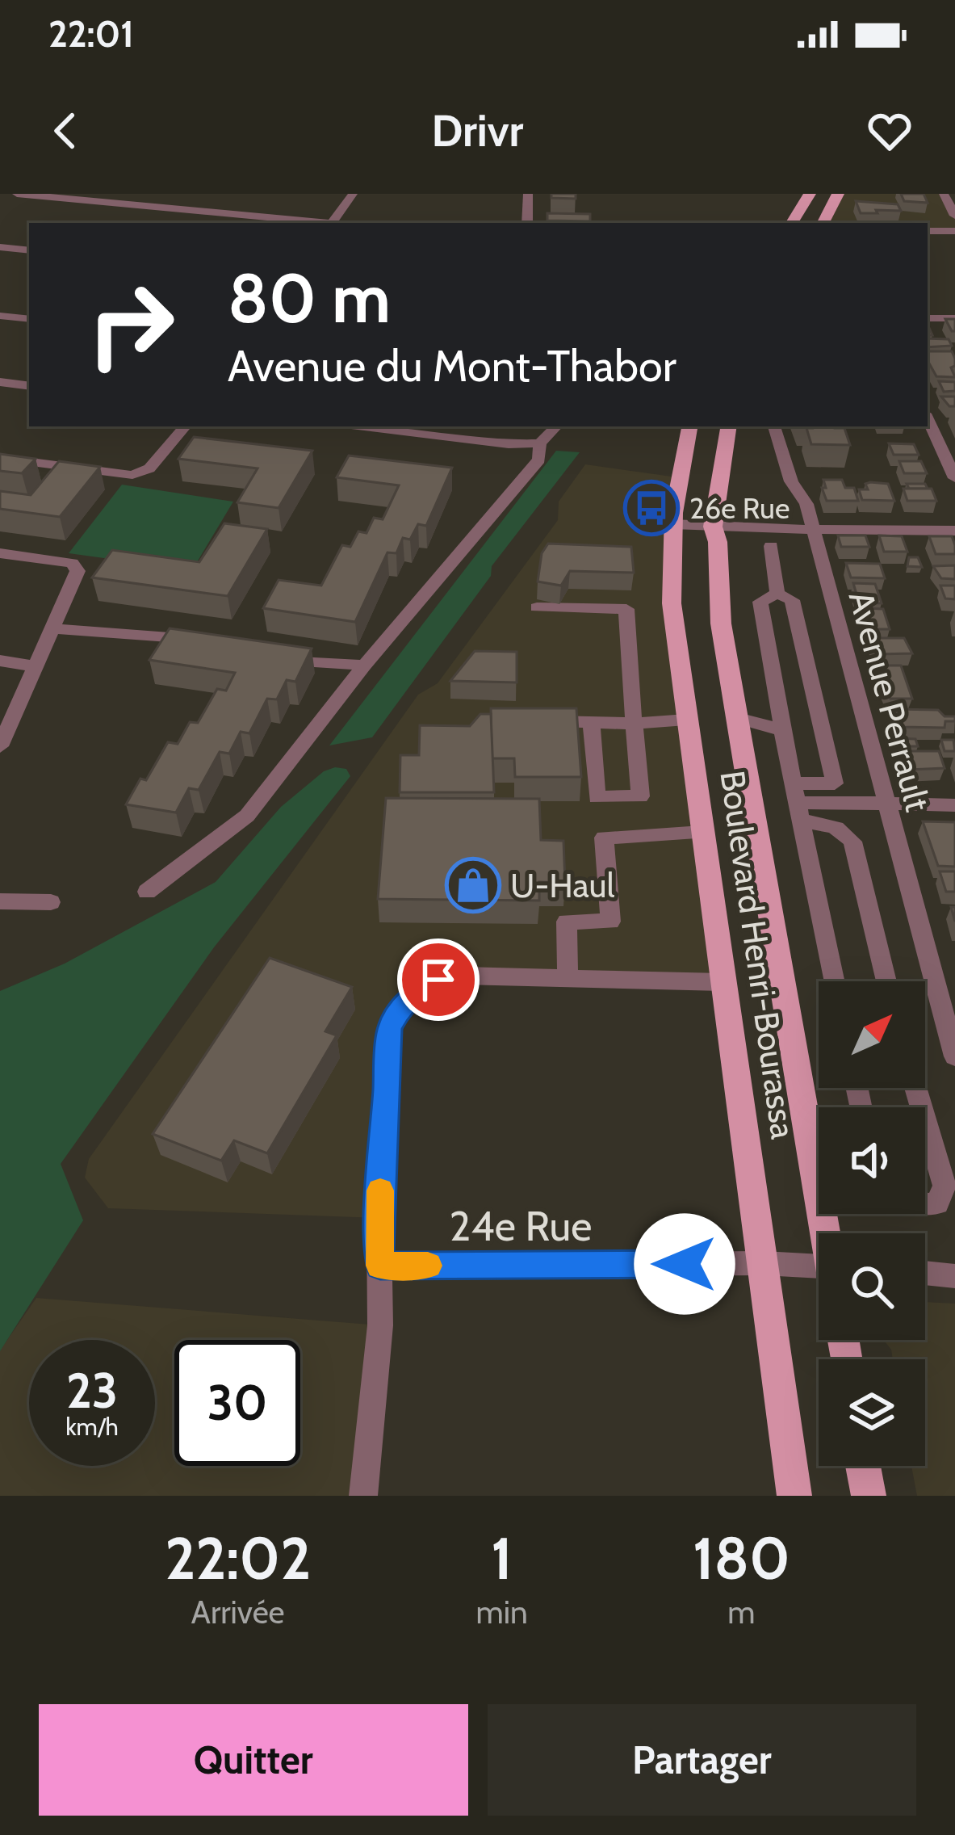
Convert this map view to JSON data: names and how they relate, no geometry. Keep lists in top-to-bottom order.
{
  "streets": {
    "main road": ["Boulevard Henri-Bourassa"],
    "street": ["Avenue Perrault", "24e Rue"]
  },
  "crossings": [
    ["Boulevard Henri-Bourassa", "24e Rue"]
  ],
  "places": {
    "bus stop": ["26e Rue"],
    "shop": ["U-Haul"]
  },
  "north": "top right",
  "page": {
    "status": "22:01",
    "header": "Drivr",
    "turn": ["80 m", "Avenue du Mont-Thabor"],
    "speed": "23 km/h",
    "limit": "30",
    "eta": [
      "22:02",
      "Arrivée",
      "1",
      "min",
      "180",
      "m"
    ],
    "buttons": ["Quitter", "Partager"]
  }
}
